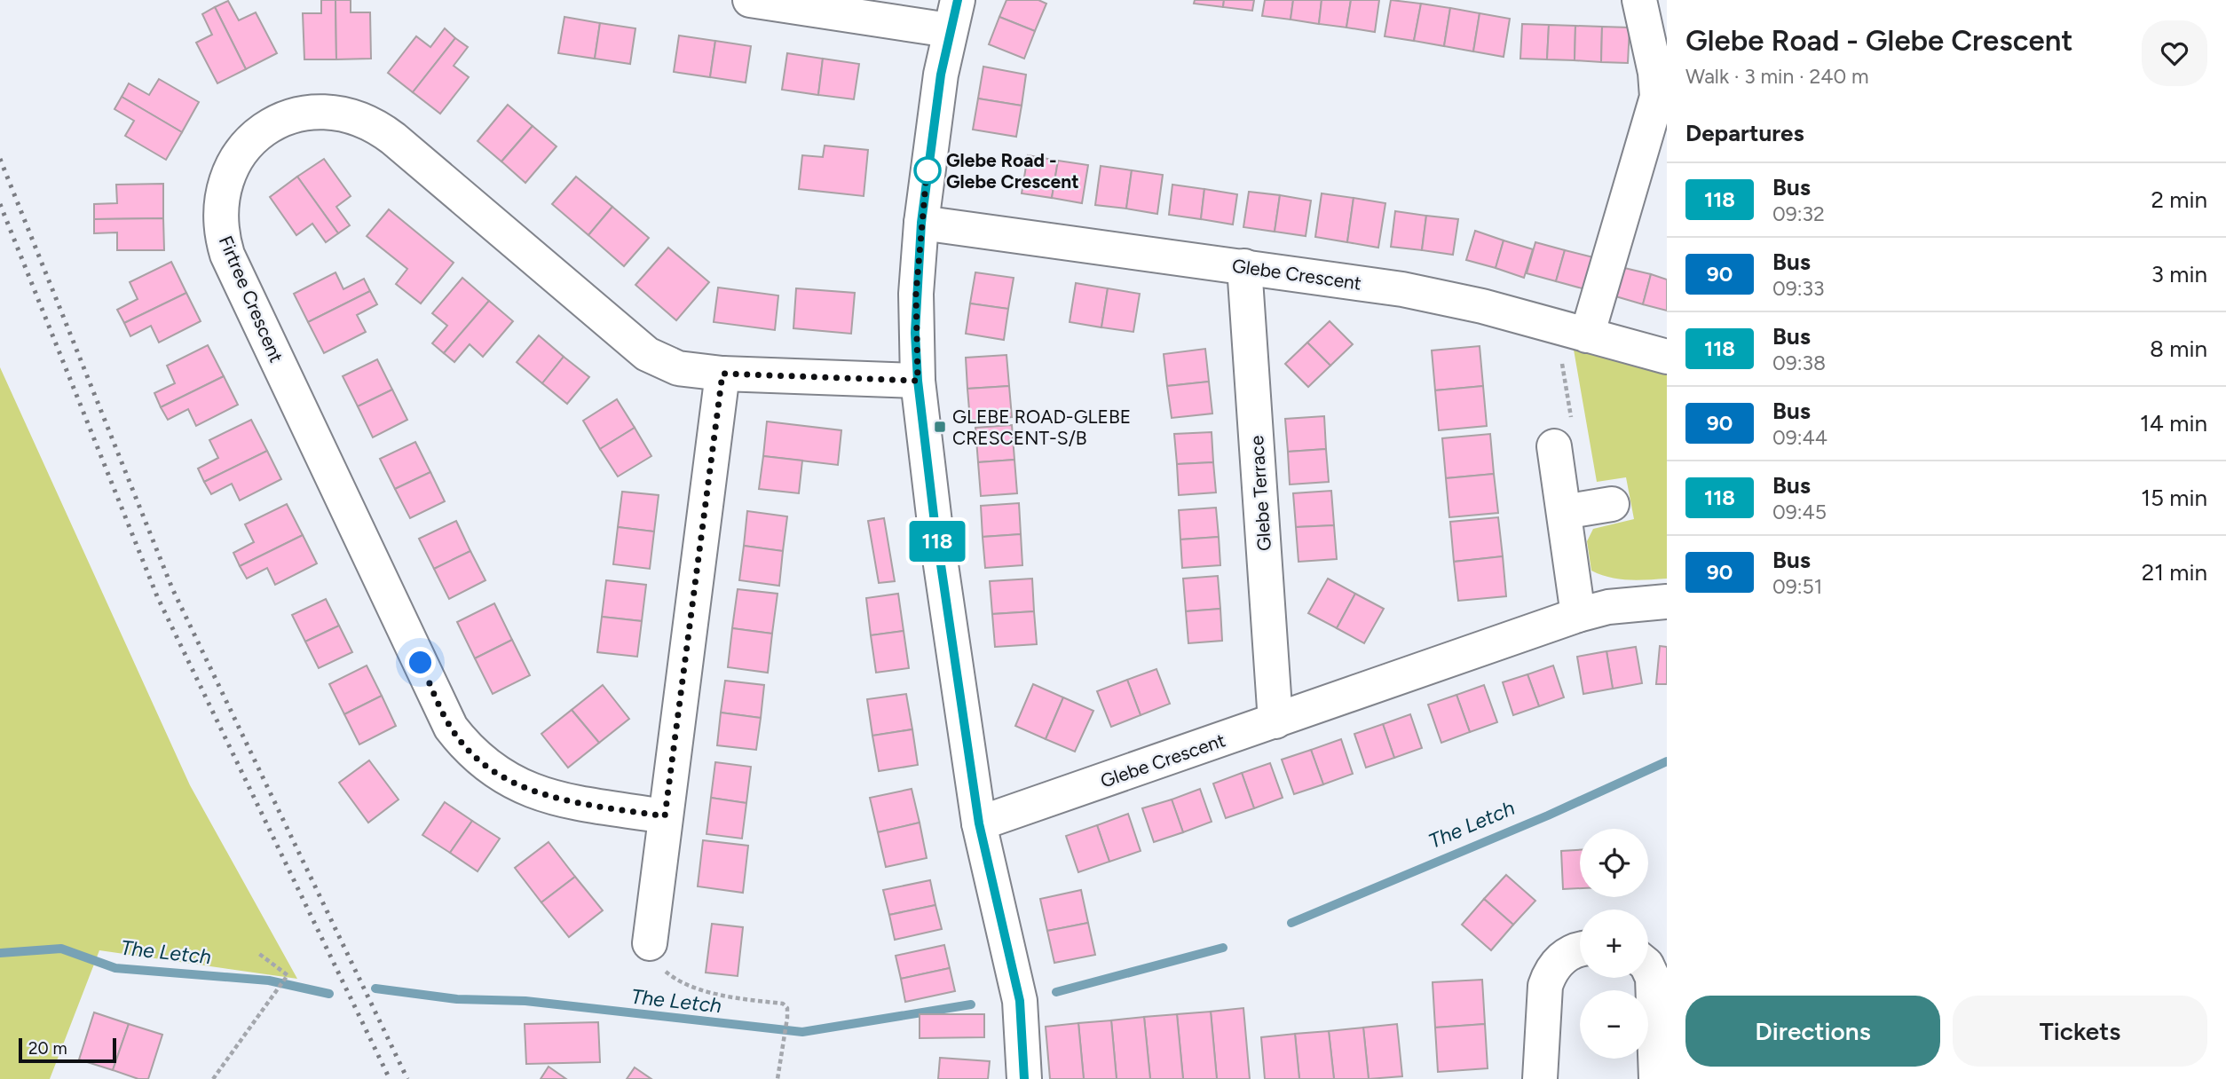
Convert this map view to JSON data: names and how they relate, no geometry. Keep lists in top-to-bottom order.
{
  "streets": {
    "street": ["Glebe Crescent", "Firtree Crescent", "Glebe Terrace"]
  },
  "crossings": [
    ["Glebe Crescent", "Glebe Terrace"]
  ],
  "water": ["The Letch"],
  "places": {
    "other": ["Glebe Road - Glebe Crescent"],
    "transit": ["GLEBE ROAD-GLEBE CRESCENT-S/B"]
  },
  "lines": ["bus line 118"],
  "scale_bar": "20 m",
  "page": {
    "on_map": "118",
    "heading": [
      ["Glebe Road - Glebe Crescent", "Walk · 3 min · 240 m"],
      "Departures"
    ],
    "list": [
      {
        "mark": "118",
        "name": "Bus",
        "note": "09:32",
        "value": "2 min"
      },
      {
        "mark": "90",
        "name": "Bus",
        "note": "09:33",
        "value": "3 min"
      },
      {
        "mark": "118",
        "name": "Bus",
        "note": "09:38",
        "value": "8 min"
      },
      {
        "mark": "90",
        "name": "Bus",
        "note": "09:44",
        "value": "14 min"
      },
      {
        "mark": "118",
        "name": "Bus",
        "note": "09:45",
        "value": "15 min"
      },
      {
        "mark": "90",
        "name": "Bus",
        "note": "09:51",
        "value": "21 min"
      }
    ],
    "map_buttons": ["+", "−"],
    "buttons": ["Directions", "Tickets"],
    "scale": "20 m"
  }
}
